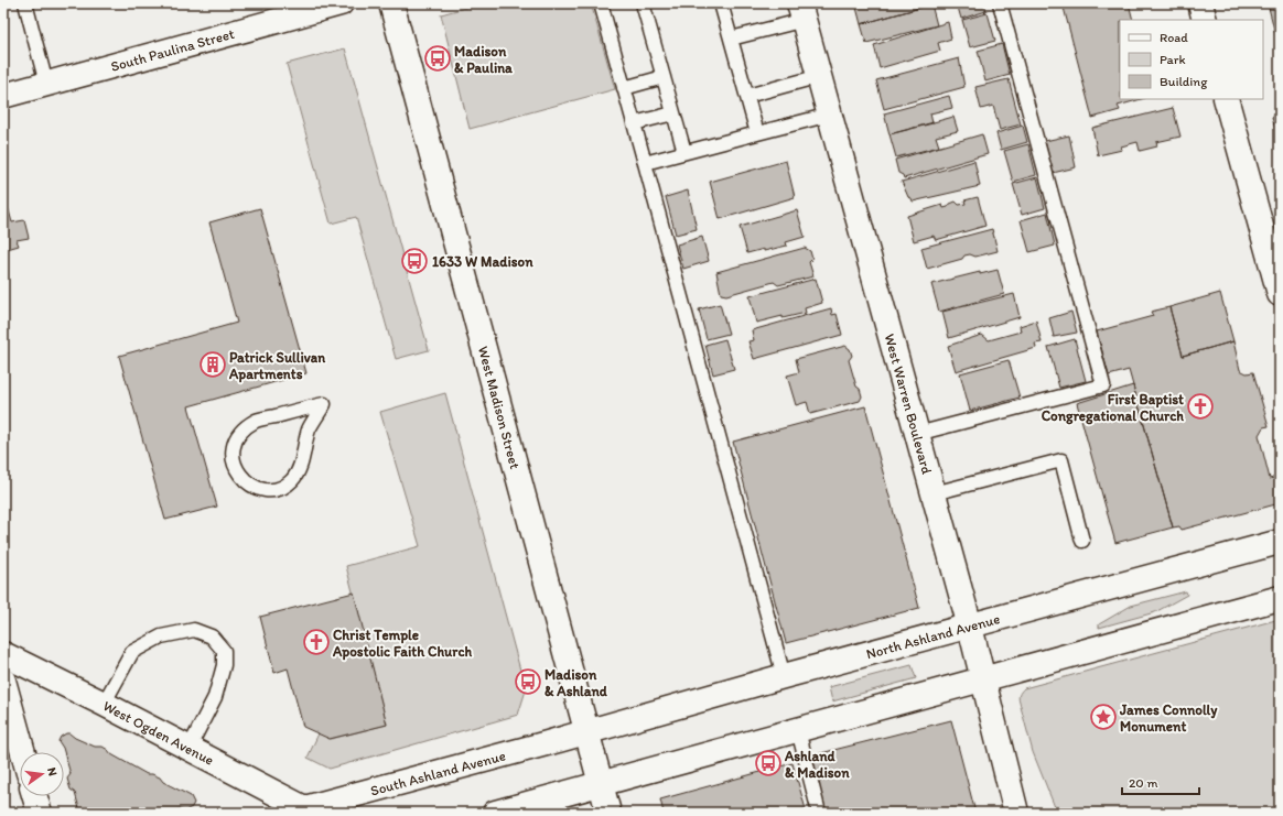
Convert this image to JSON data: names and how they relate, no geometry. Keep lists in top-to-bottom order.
{
  "streets": {
    "main road": [
      "South Paulina Street",
      "West Warren Boulevard",
      "West Madison Street",
      "North Ashland Avenue",
      "West Ogden Avenue",
      "South Ashland Avenue"
    ]
  },
  "crossings": [
    ["West Warren Boulevard", "North Ashland Avenue"],
    ["West Madison Street", "North Ashland Avenue"],
    ["West Madison Street", "South Ashland Avenue"],
    ["North Ashland Avenue", "South Ashland Avenue"],
    ["West Ogden Avenue", "South Ashland Avenue"]
  ],
  "places": {
    "bus stop": [
      "Madison & Paulina",
      "1633 W Madison",
      "Madison & Ashland",
      "Ashland & Madison"
    ],
    "building": ["Patrick Sullivan Apartments"],
    "church": ["First Baptist Congregational Church", "Christ Temple Apostolic Faith Church"],
    "place": ["James Connolly Monument"]
  },
  "legend": ["Road", "Park", "Building"],
  "scale_bar": "20 m",
  "north": "right"
}
